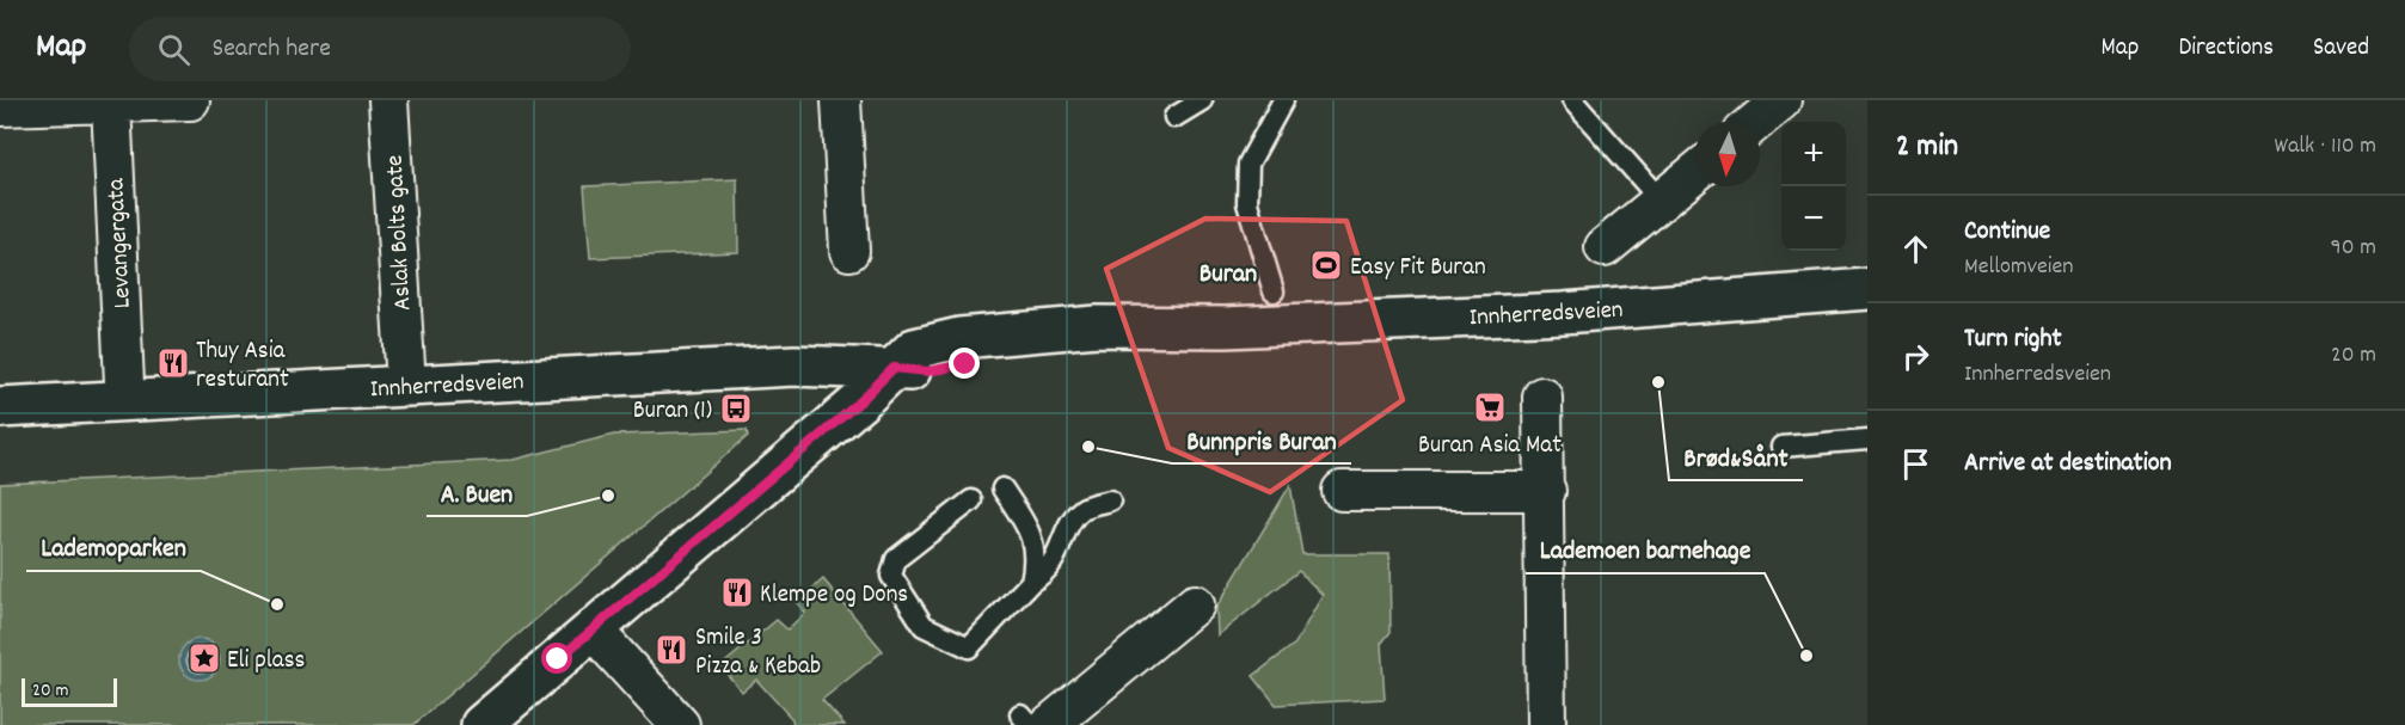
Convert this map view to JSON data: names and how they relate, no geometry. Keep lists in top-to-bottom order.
{
  "streets": {
    "main road": ["Innherredsveien"],
    "street": ["Aslak Bolts gate", "Levangergata"]
  },
  "districts": ["Buran"],
  "places": {
    "sports": ["Easy Fit Buran"],
    "restaurant": ["Thuy Asia resturant", "Klempe og Dons", "Smile 3 Pizza & Kebab"],
    "other": [
      "Brød&Sånt",
      "Bunnpris Buran",
      "A. Buen",
      "Lademoparken",
      "Lademoen barnehage"
    ],
    "supermarket": ["Buran Asia Mat"],
    "bus stop": ["Buran (1)"],
    "place": ["Eli plass"]
  },
  "scale_bar": "20 m",
  "north": "bottom",
  "page": {
    "header": "Map",
    "search": "Search here",
    "nav": ["Map", "Directions", "Saved"],
    "heading": ["2 min", "Walk · 110 m"],
    "map_buttons": ["+", "−"],
    "list": [
      ["Continue", "Mellomveien", "90 m"],
      ["Turn right", "Innherredsveien", "20 m"],
      "Arrive at destination"
    ],
    "scale": "20 m"
  }
}
